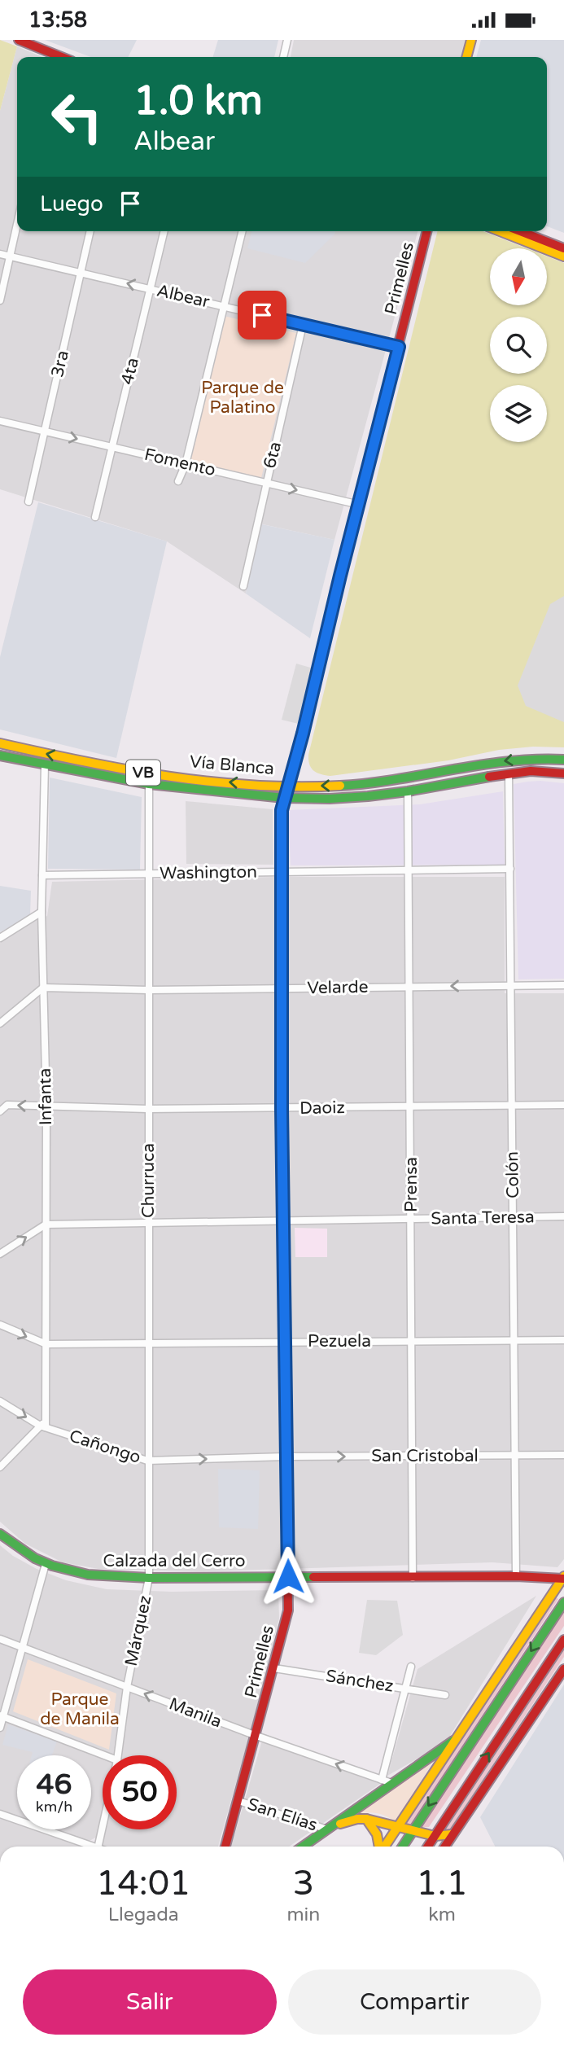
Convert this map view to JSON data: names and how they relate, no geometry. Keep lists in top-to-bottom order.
{
  "streets": {
    "main road": [
      "Primelles",
      "Vía Blanca",
      "VB",
      "Calzada del Cerro"
    ],
    "street": [
      "Albear",
      "3ra",
      "4ta",
      "6ta",
      "Fomento",
      "Washington",
      "Velarde",
      "Infanta",
      "Daoiz",
      "Colón",
      "Churruca",
      "Prensa",
      "Santa Teresa",
      "Pezuela",
      "Cañongo",
      "San Cristobal",
      "Márquez",
      "Sánchez",
      "Manila",
      "San Elías"
    ]
  },
  "crossings": [
    ["Primelles", "Albear"],
    ["Primelles", "Fomento"],
    ["Primelles", "Vía Blanca"],
    ["Primelles", "Washington"],
    ["Primelles", "Velarde"],
    ["Primelles", "Daoiz"],
    ["Primelles", "Santa Teresa"],
    ["Primelles", "Pezuela"],
    ["Primelles", "Cañongo"],
    ["Primelles", "San Cristobal"],
    ["Primelles", "Calzada del Cerro"],
    ["Primelles", "Sánchez"],
    ["Primelles", "Manila"],
    ["Primelles", "San Elías"],
    ["Albear", "3ra"],
    ["Albear", "4ta"],
    ["Albear", "6ta"],
    ["3ra", "Fomento"],
    ["4ta", "Fomento"],
    ["6ta", "Fomento"],
    ["Vía Blanca", "Infanta"],
    ["Vía Blanca", "Colón"],
    ["Vía Blanca", "Churruca"],
    ["Vía Blanca", "Prensa"],
    ["Washington", "Infanta"],
    ["Washington", "Colón"],
    ["Washington", "Churruca"],
    ["Washington", "Prensa"],
    ["Velarde", "Infanta"],
    ["Velarde", "Colón"],
    ["Velarde", "Churruca"],
    ["Velarde", "Prensa"],
    ["Infanta", "Daoiz"],
    ["Infanta", "Santa Teresa"],
    ["Infanta", "Pezuela"],
    ["Infanta", "Cañongo"],
    ["Daoiz", "Colón"],
    ["Daoiz", "Churruca"],
    ["Daoiz", "Prensa"],
    ["Colón", "Santa Teresa"],
    ["Colón", "Pezuela"],
    ["Colón", "San Cristobal"],
    ["Colón", "Calzada del Cerro"],
    ["Churruca", "Santa Teresa"],
    ["Churruca", "Pezuela"],
    ["Churruca", "Cañongo"],
    ["Churruca", "Calzada del Cerro"],
    ["Churruca", "Márquez"],
    ["Prensa", "Santa Teresa"],
    ["Prensa", "Pezuela"],
    ["Prensa", "San Cristobal"],
    ["Prensa", "Calzada del Cerro"],
    ["Cañongo", "San Cristobal"],
    ["Calzada del Cerro", "Márquez"],
    ["Márquez", "Manila"]
  ],
  "one_way": [
    "Fomento",
    "Cañongo",
    "San Cristobal",
    "Manila"
  ],
  "parks": ["Parque de Palatino", "Parque de Manila"],
  "north": "bottom",
  "page": {
    "status": "13:58",
    "turn": ["1.0 km", "Albear"],
    "then": "Luego",
    "speed": "46 km/h",
    "limit": "50",
    "eta": [
      "14:01",
      "Llegada",
      "3",
      "min",
      "1.1",
      "km"
    ],
    "buttons": ["Salir", "Compartir"]
  }
}
